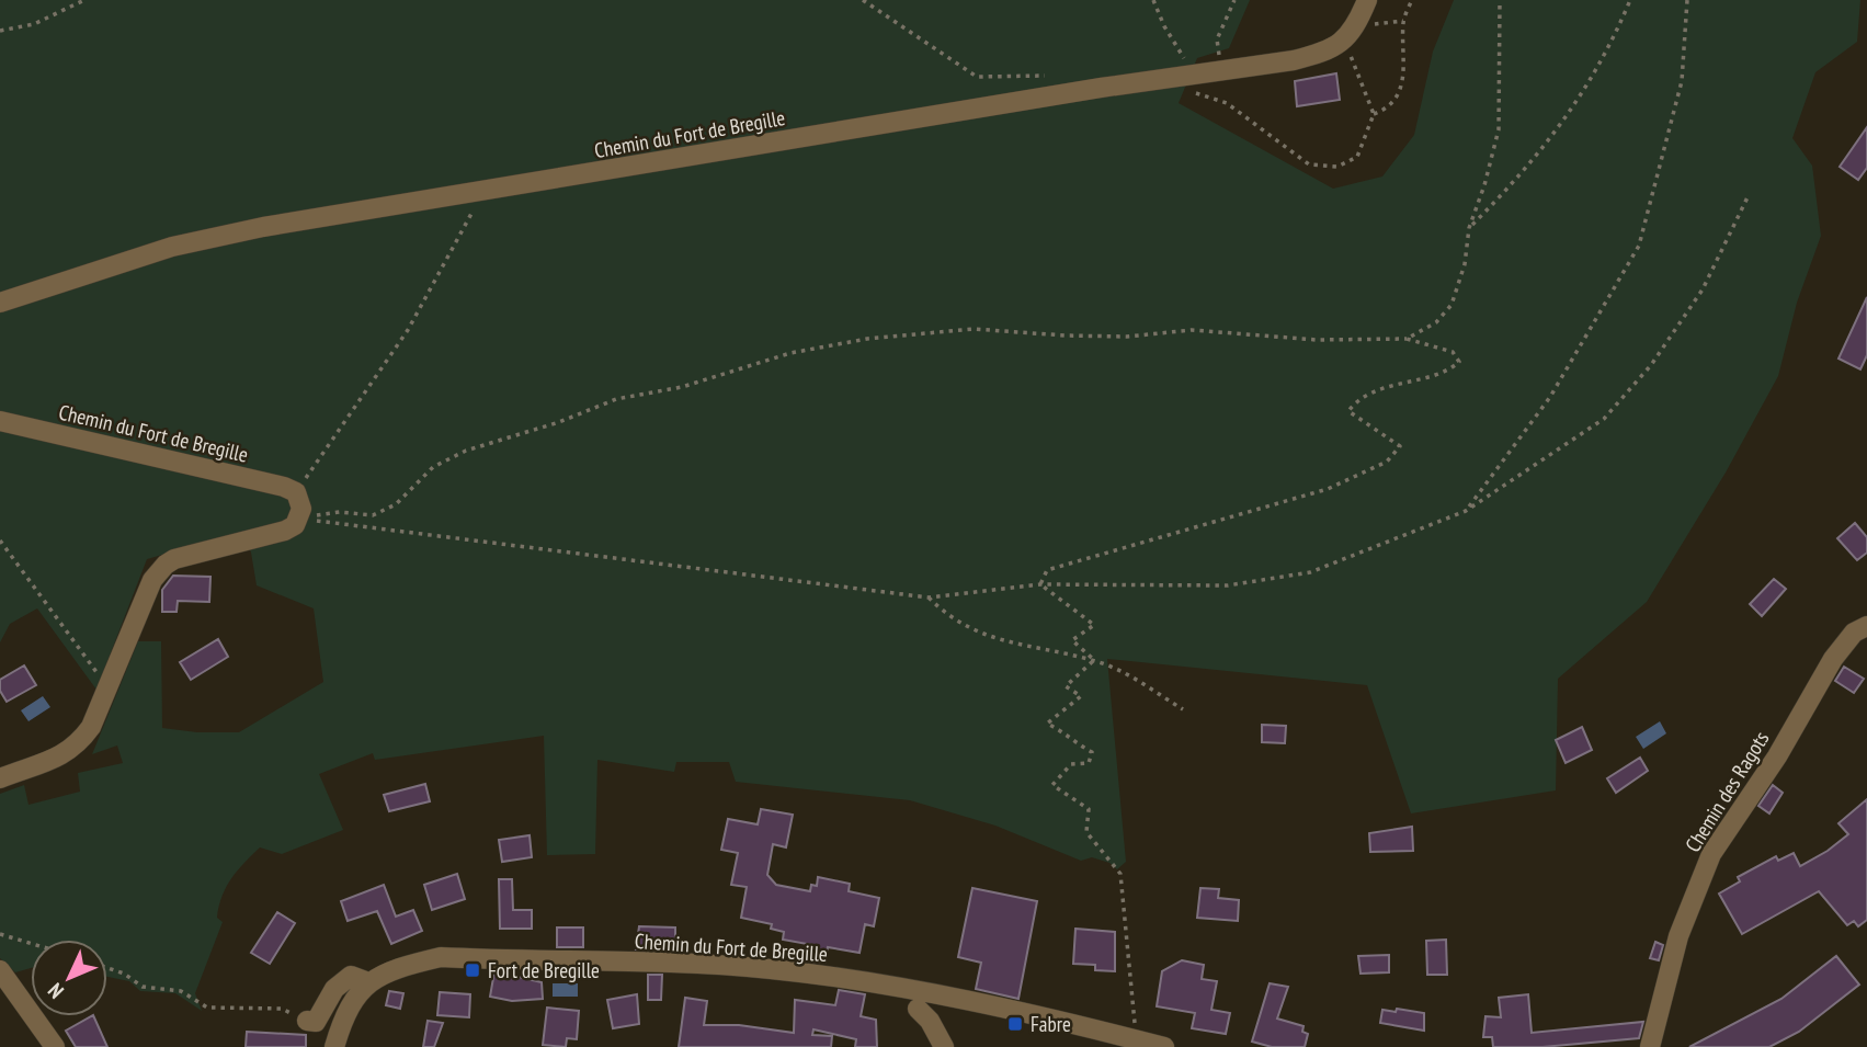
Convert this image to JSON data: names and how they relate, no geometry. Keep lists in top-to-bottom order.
{
  "streets": {
    "street": ["Chemin du Fort de Bregille", "Chemin des Ragots"]
  },
  "places": {
    "transit": ["Fort de Bregille", "Fabre"]
  },
  "north": "bottom left"
}
